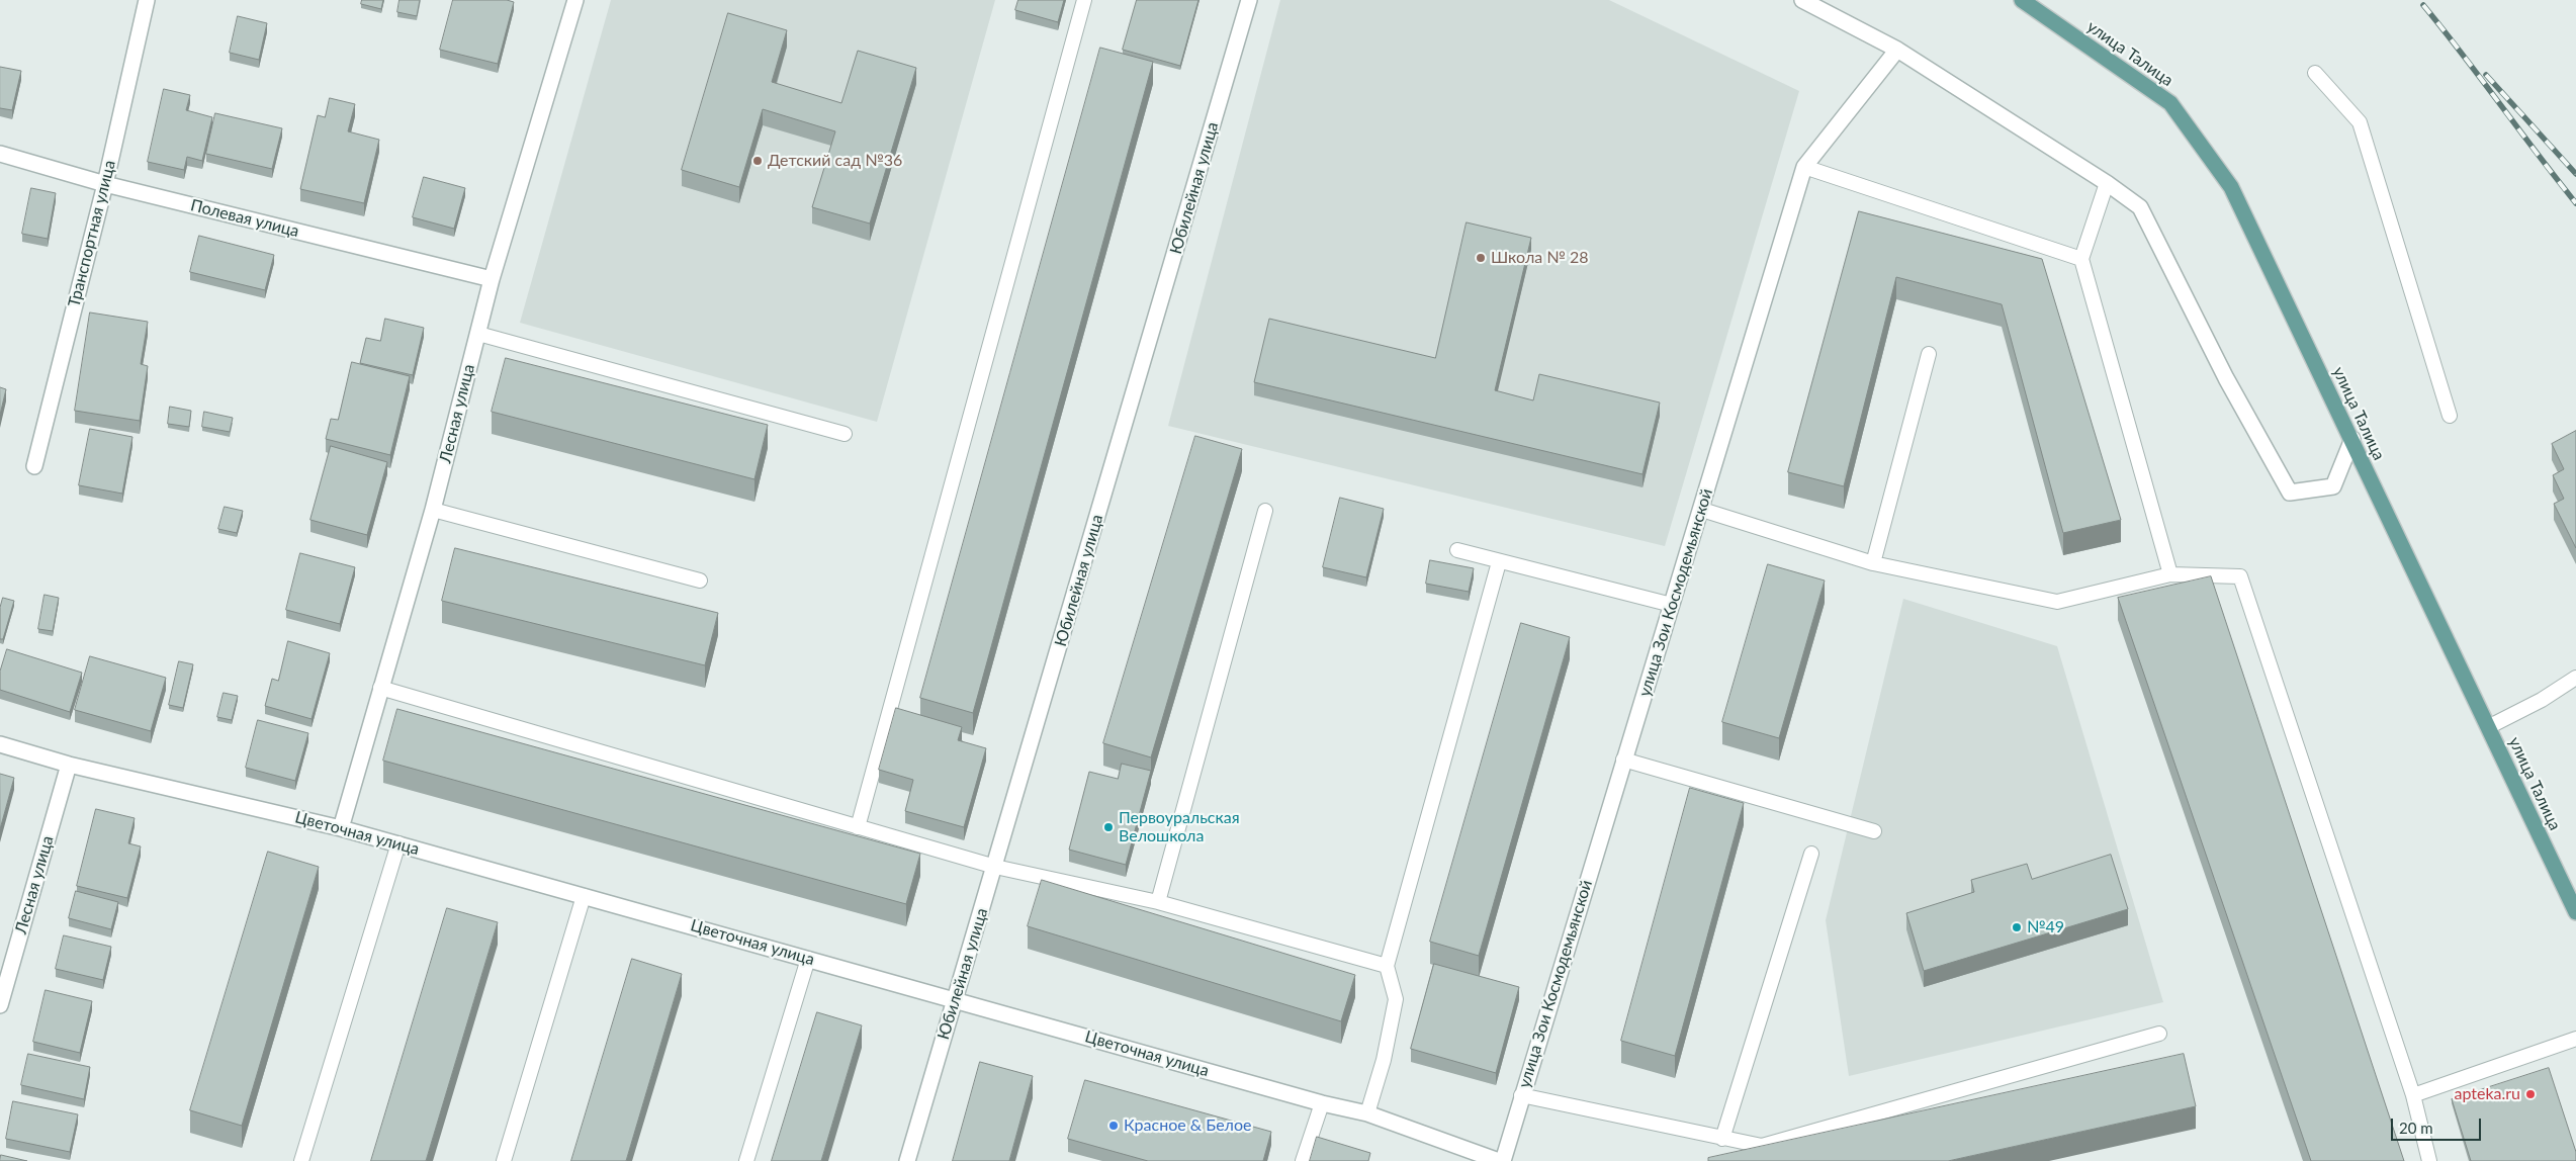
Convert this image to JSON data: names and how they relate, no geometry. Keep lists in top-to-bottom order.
{
  "streets": {
    "main road": ["улица Талица"],
    "street": [
      "Юбилейная улица",
      "Полевая улица",
      "Транспортная улица",
      "Лесная улица",
      "улица Зои Космодемьянской",
      "Цветочная улица"
    ]
  },
  "crossings": [
    ["Юбилейная улица", "Цветочная улица"],
    ["Полевая улица", "Транспортная улица"],
    ["Полевая улица", "Лесная улица"],
    ["Лесная улица", "Цветочная улица"],
    ["улица Зои Космодемьянской", "Цветочная улица"]
  ],
  "places": [
    "Детский сад №36",
    "Школа № 28",
    "Первоуральская Велошкола",
    "№49",
    "apteka.ru",
    "Красное & Белое"
  ],
  "scale_bar": "20 m"
}
